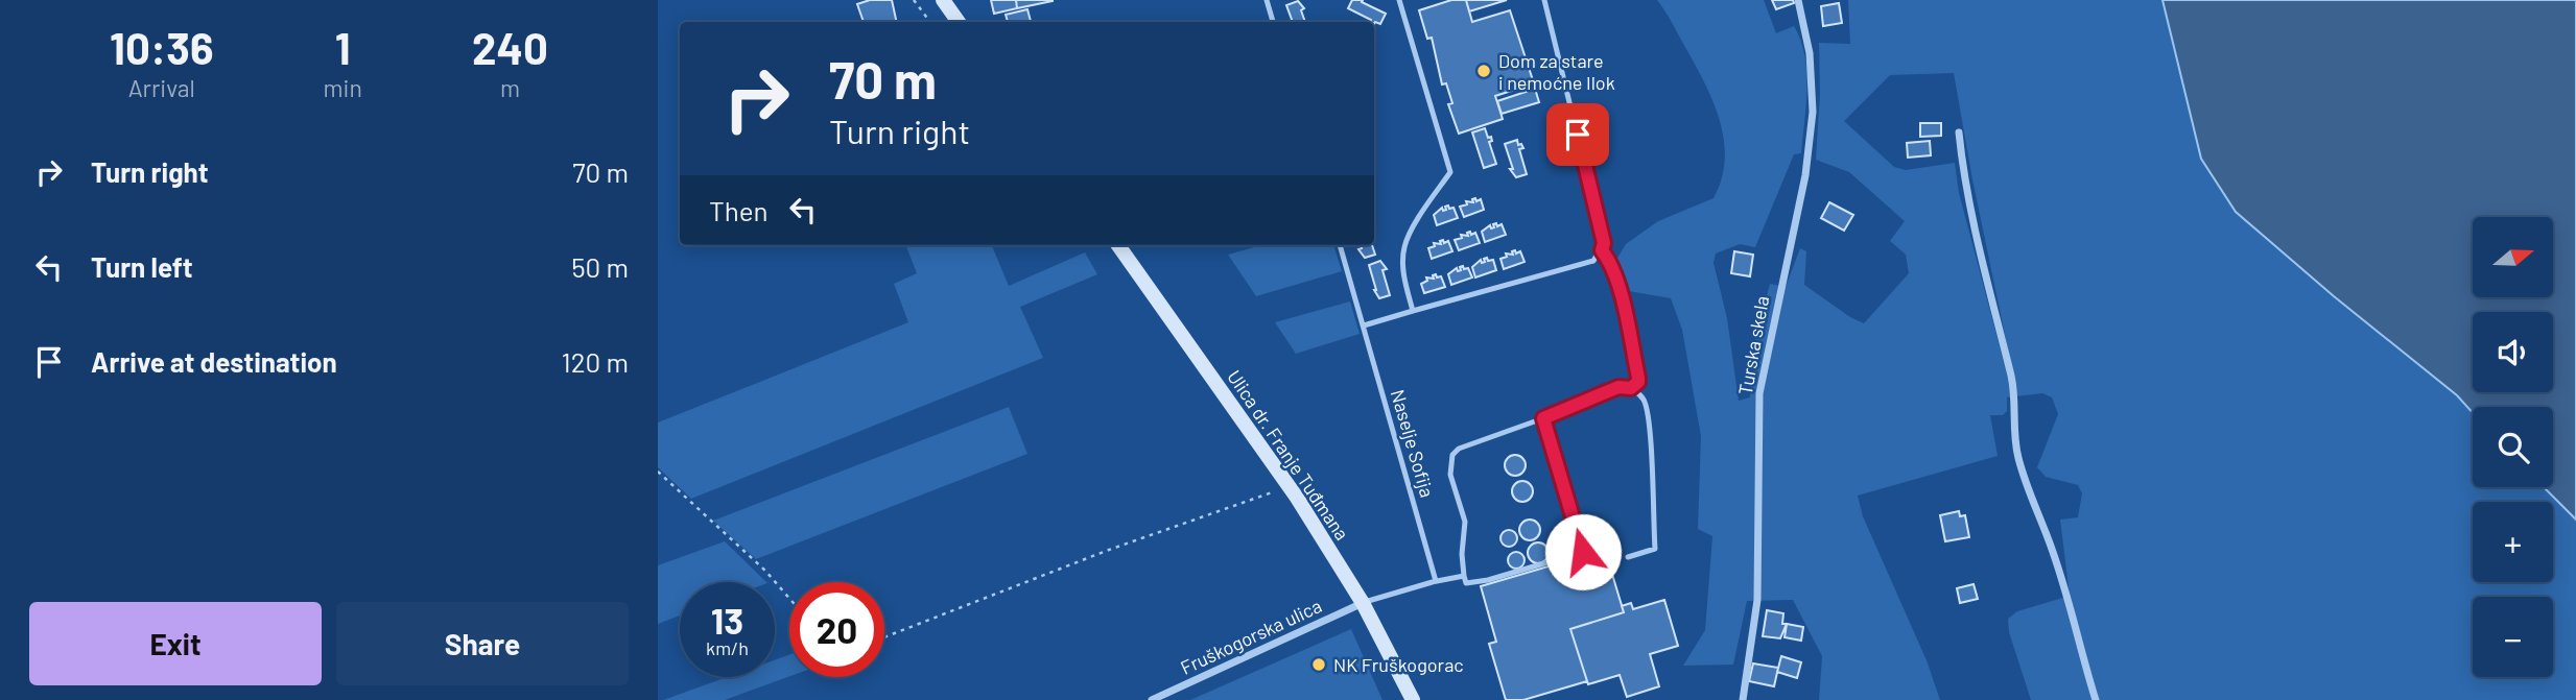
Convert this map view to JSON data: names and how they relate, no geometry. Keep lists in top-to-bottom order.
{
  "streets": {
    "main road": ["Ulica dr. Franje Tuđmana"],
    "street": ["Turska skela", "Fruškogorska ulica"],
    "lane": ["Naselje Sofija"]
  },
  "crossings": [
    ["Ulica dr. Franje Tuđmana", "Fruškogorska ulica"]
  ],
  "places": ["Dom za stare i nemoćne Ilok", "NK Fruškogorac"],
  "north": "right",
  "page": {
    "eta": [
      "10:36",
      "Arrival",
      "1",
      "min",
      "240",
      "m"
    ],
    "turn": ["70 m", "Turn right"],
    "list": [
      {
        "name": "Turn right",
        "value": "70 m"
      },
      {
        "name": "Turn left",
        "value": "50 m"
      },
      {
        "name": "Arrive at destination",
        "value": "120 m"
      }
    ],
    "then": "Then",
    "map_buttons": ["+", "−"],
    "speed": "13 km/h",
    "limit": "20",
    "buttons": ["Exit", "Share"]
  }
}
